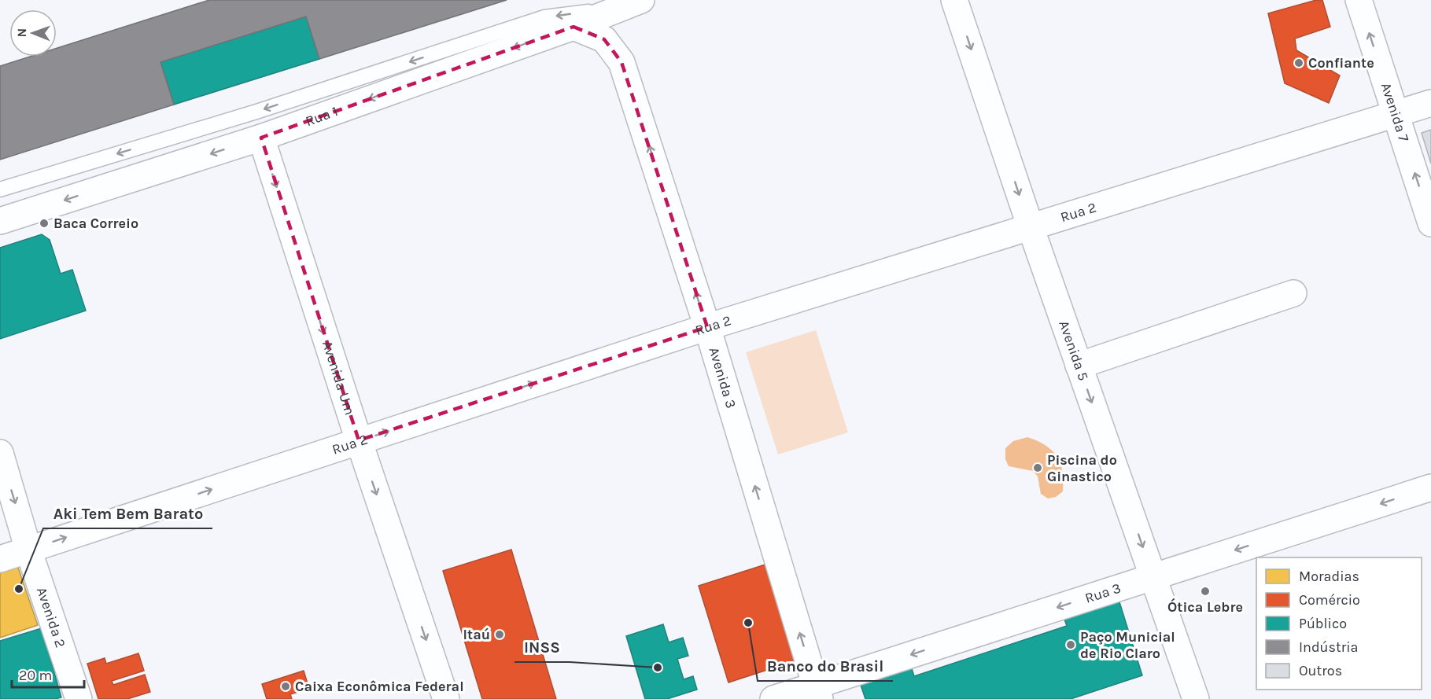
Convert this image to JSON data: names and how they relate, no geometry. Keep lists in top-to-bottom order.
{
  "streets": {
    "street": [
      "Avenida 7",
      "Rua 1",
      "Rua 2",
      "Avenida 5",
      "Avenida 3",
      "Avenida Um",
      "Rua 3",
      "Avenida 2"
    ]
  },
  "crossings": [
    ["Avenida 7", "Rua 2"],
    ["Rua 1", "Avenida 3"],
    ["Rua 1", "Avenida Um"],
    ["Rua 2", "Avenida 5"],
    ["Rua 2", "Avenida 3"],
    ["Rua 2", "Avenida Um"],
    ["Rua 2", "Avenida 2"],
    ["Avenida 5", "Rua 3"],
    ["Avenida 3", "Rua 3"]
  ],
  "one_way": [
    "Avenida 7",
    "Rua 1",
    "Rua 2",
    "Avenida 5",
    "Avenida 3",
    "Avenida Um",
    "Avenida 2"
  ],
  "places": [
    "Confiante",
    "Baca Correio",
    "Piscina do Ginastico",
    "Aki Tem Bem Barato",
    "Ótica Lebre",
    "Banco do Brasil",
    "Itaú",
    "Paço Municial de Rio Claro",
    "INSS",
    "Caixa Econômica Federal"
  ],
  "legend": [
    "Moradias",
    "Comércio",
    "Público",
    "Indústria",
    "Outros"
  ],
  "scale_bar": "20 m",
  "north": "left"
}
